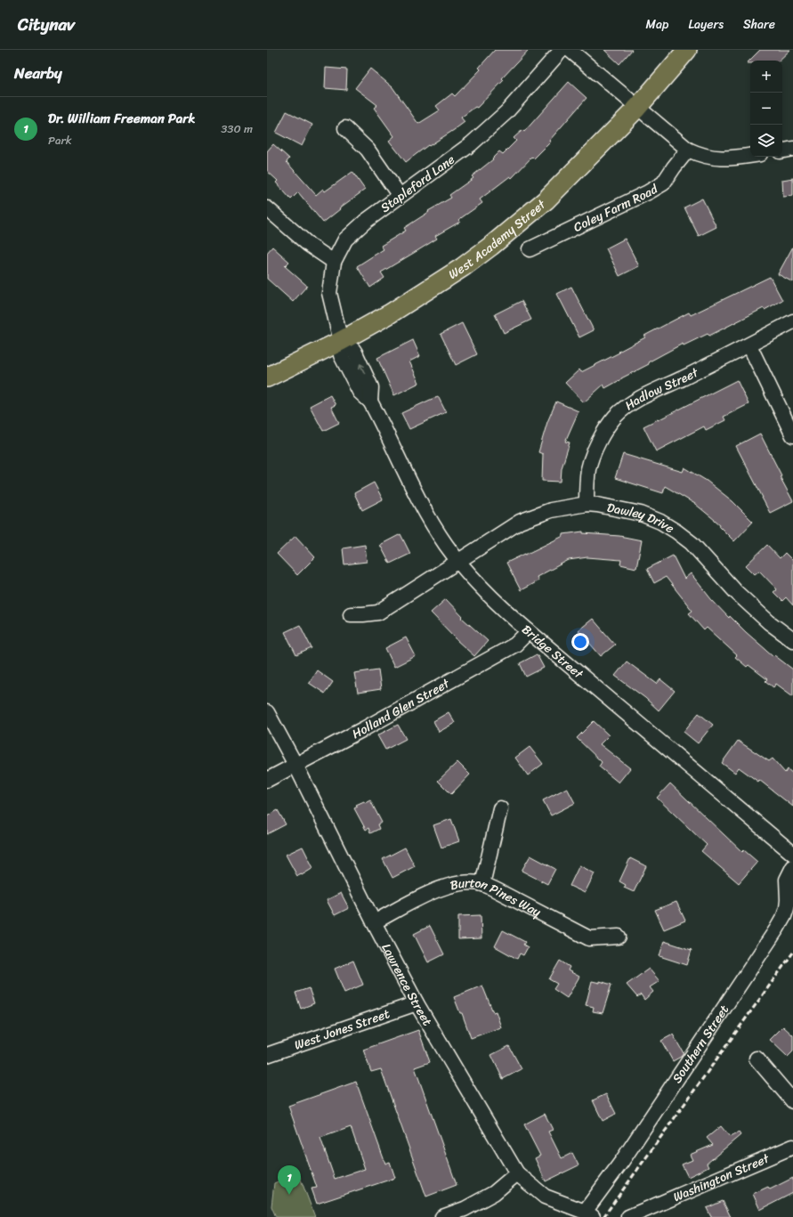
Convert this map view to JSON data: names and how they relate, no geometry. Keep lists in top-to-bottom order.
{
  "streets": {
    "main road": ["West Academy Street"],
    "street": [
      "Stapleford Lane",
      "Coley Farm Road",
      "Hadlow Street",
      "Dawley Drive",
      "Bridge Street",
      "Holland Glen Street",
      "Burton Pines Way",
      "Lawrence Street",
      "West Jones Street",
      "Southern Street",
      "Washington Street"
    ]
  },
  "crossings": [
    ["Stapleford Lane", "West Academy Street"],
    ["Stapleford Lane", "Bridge Street"],
    ["West Academy Street", "Bridge Street"],
    ["Hadlow Street", "Dawley Drive"],
    ["Dawley Drive", "Bridge Street"],
    ["Bridge Street", "Holland Glen Street"],
    ["Holland Glen Street", "Lawrence Street"],
    ["Burton Pines Way", "Lawrence Street"],
    ["Lawrence Street", "West Jones Street"],
    ["Lawrence Street", "Southern Street"]
  ],
  "page": {
    "header": "Citynav",
    "nav": ["Map", "Layers", "Share"],
    "heading": "Nearby",
    "map_buttons": ["+", "−"],
    "list": [
      {
        "mark": "1",
        "name": "Dr. William Freeman Park",
        "note": "Park",
        "value": "330 m"
      }
    ],
    "pins": "1"
  }
}
